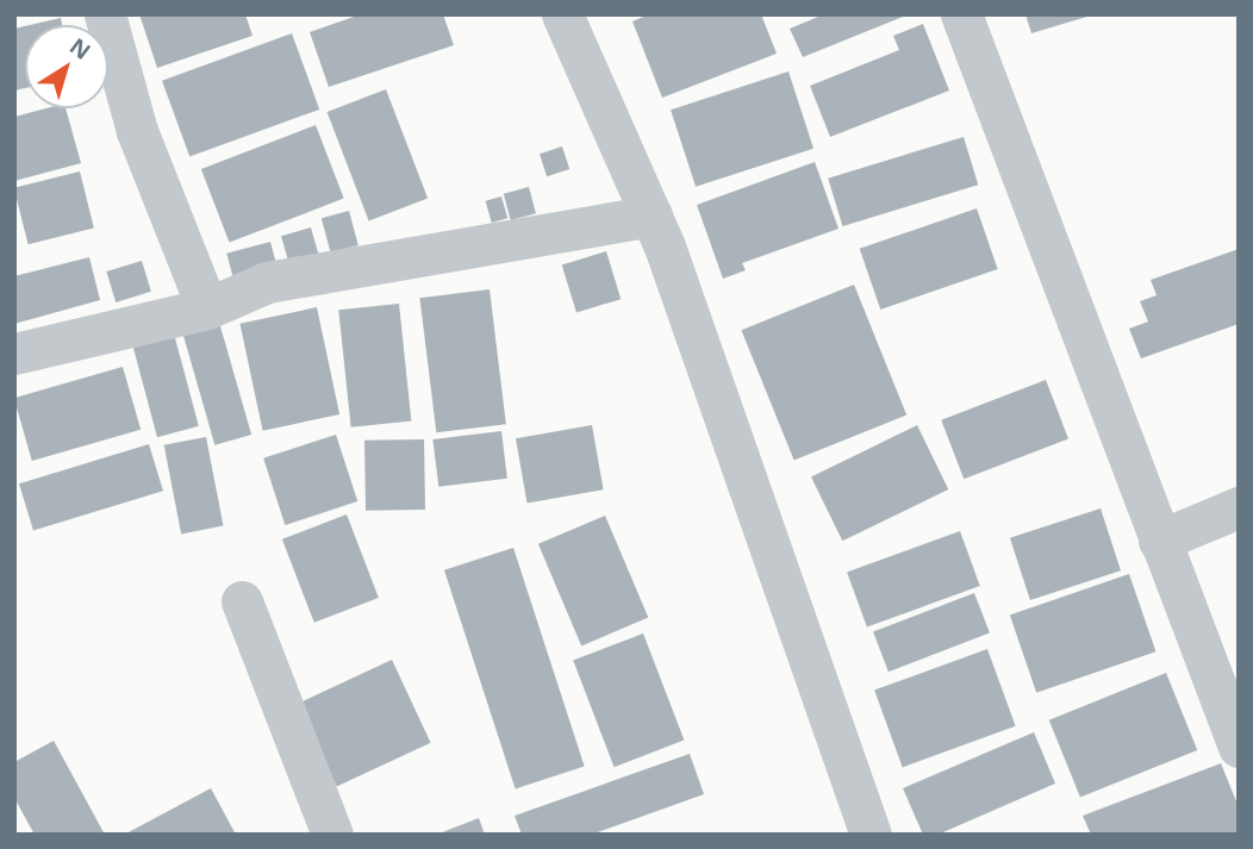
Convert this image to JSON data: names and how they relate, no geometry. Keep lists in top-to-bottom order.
{
  "north": "top right"
}
